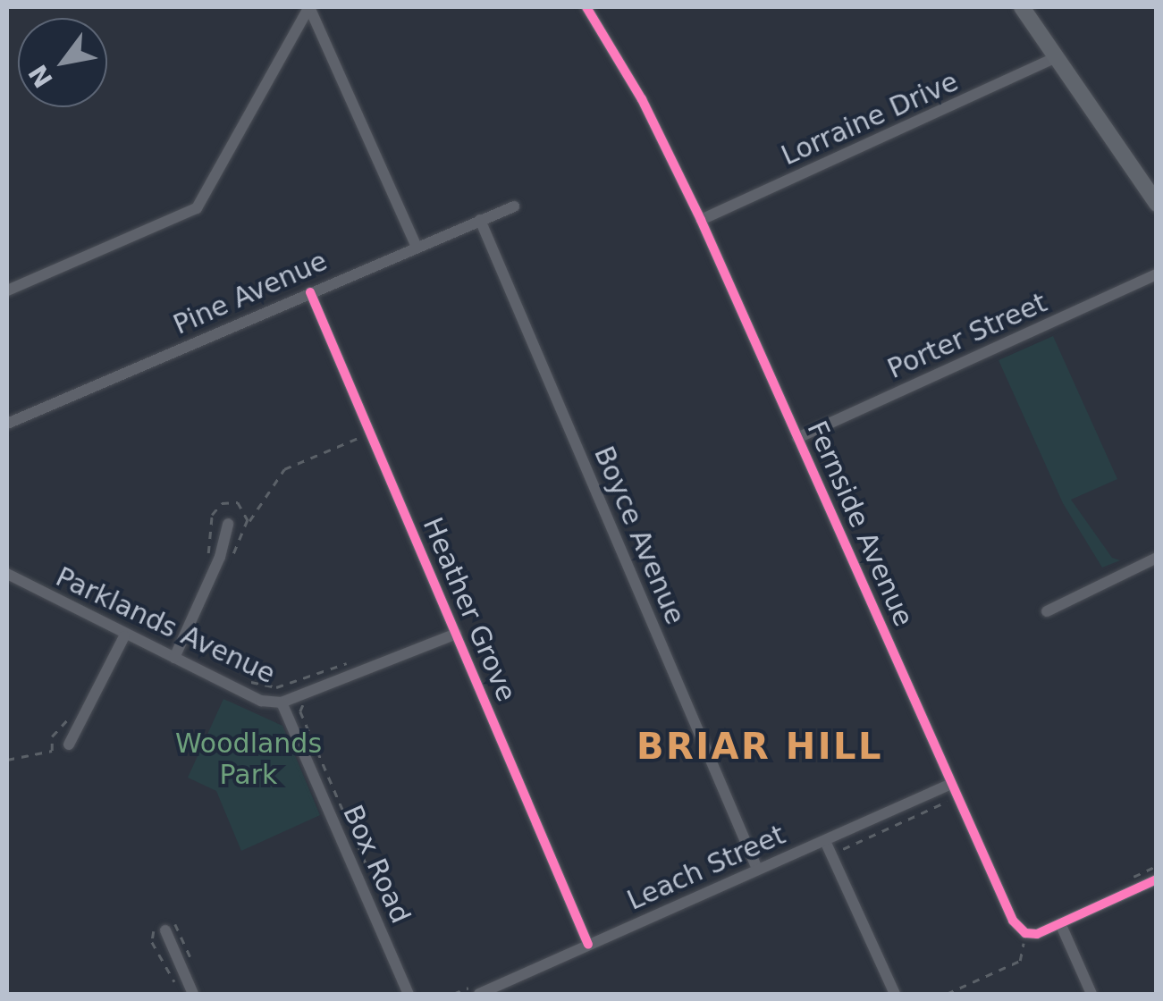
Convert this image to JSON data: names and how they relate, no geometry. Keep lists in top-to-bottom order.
{
  "streets": {
    "street": [
      "Lorraine Drive",
      "Pine Avenue",
      "Porter Street",
      "Fernside Avenue",
      "Boyce Avenue",
      "Heather Grove",
      "Parklands Avenue",
      "Box Road",
      "Leach Street"
    ]
  },
  "crossings": [
    ["Lorraine Drive", "Fernside Avenue"],
    ["Pine Avenue", "Boyce Avenue"],
    ["Pine Avenue", "Heather Grove"],
    ["Porter Street", "Fernside Avenue"],
    ["Fernside Avenue", "Leach Street"],
    ["Boyce Avenue", "Leach Street"],
    ["Heather Grove", "Parklands Avenue"],
    ["Heather Grove", "Leach Street"],
    ["Parklands Avenue", "Box Road"]
  ],
  "districts": ["BRIAR HILL"],
  "parks": ["Woodlands Park"],
  "north": "bottom left"
}
